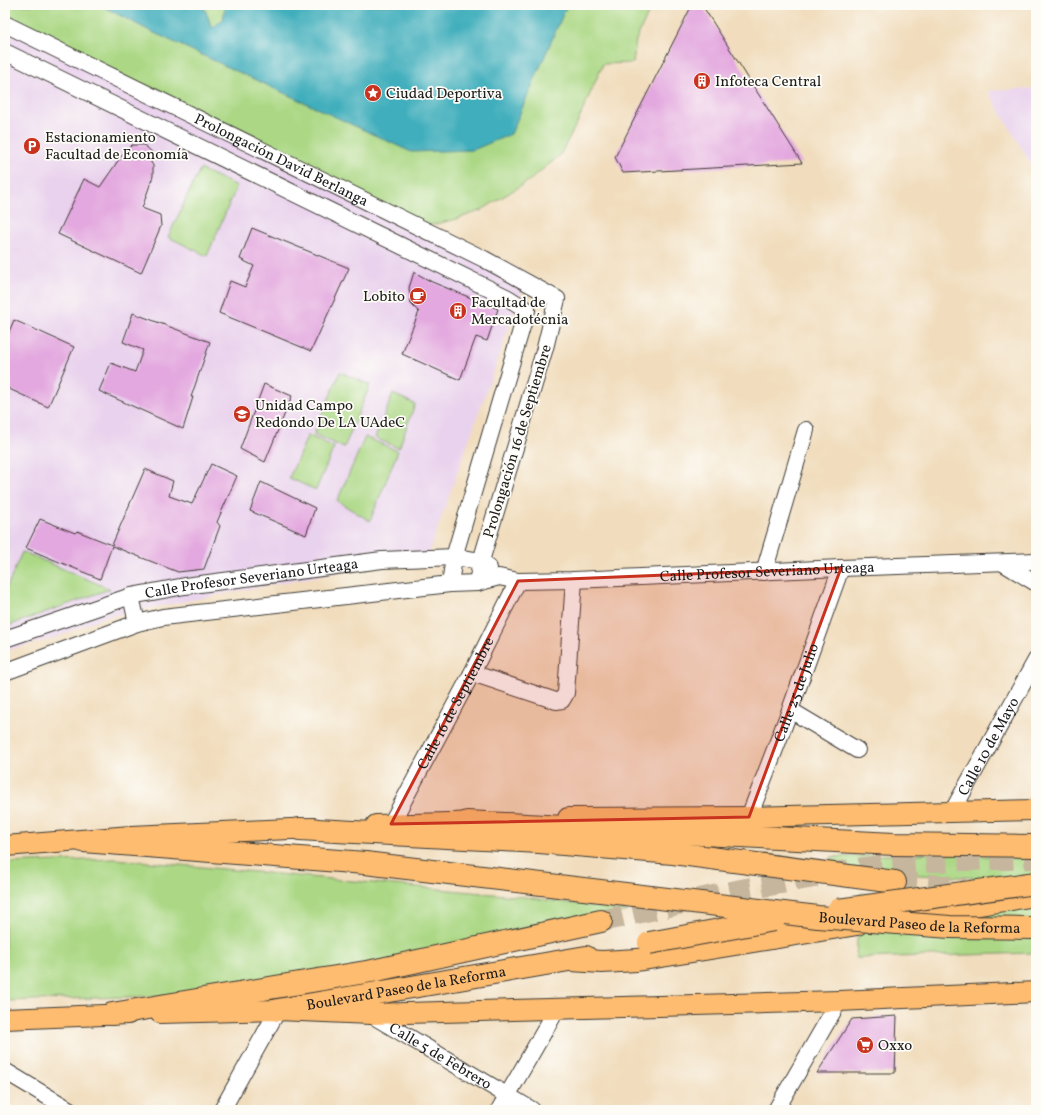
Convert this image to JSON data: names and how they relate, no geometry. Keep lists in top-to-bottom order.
{
  "streets": {
    "highway": ["Boulevard Paseo de la Reforma"],
    "street": [
      "Prolongación David Berlanga",
      "Prolongación 16 de Septiembre",
      "Calle Profesor Severiano Urteaga",
      "Calle 25 de Julio",
      "Calle 16 de Septiembre",
      "Calle 10 de Mayo",
      "Calle 5 de Febrero"
    ]
  },
  "crossings": [
    ["Prolongación David Berlanga", "Prolongación 16 de Septiembre"],
    ["Prolongación 16 de Septiembre", "Calle Profesor Severiano Urteaga"],
    ["Calle Profesor Severiano Urteaga", "Calle 25 de Julio"],
    ["Calle Profesor Severiano Urteaga", "Calle 16 de Septiembre"],
    ["Calle 25 de Julio", "Boulevard Paseo de la Reforma"],
    ["Calle 16 de Septiembre", "Boulevard Paseo de la Reforma"],
    ["Calle 10 de Mayo", "Boulevard Paseo de la Reforma"]
  ],
  "places": {
    "building": ["Infoteca Central", "Facultad de Mercadotécnia"],
    "place": ["Ciudad Deportiva"],
    "parking": ["Estacionamiento Facultad de Economía"],
    "cafe": ["Lobito"],
    "school or university": ["Unidad Campo Redondo De LA UAdeC"],
    "supermarket": ["Oxxo"]
  }
}
